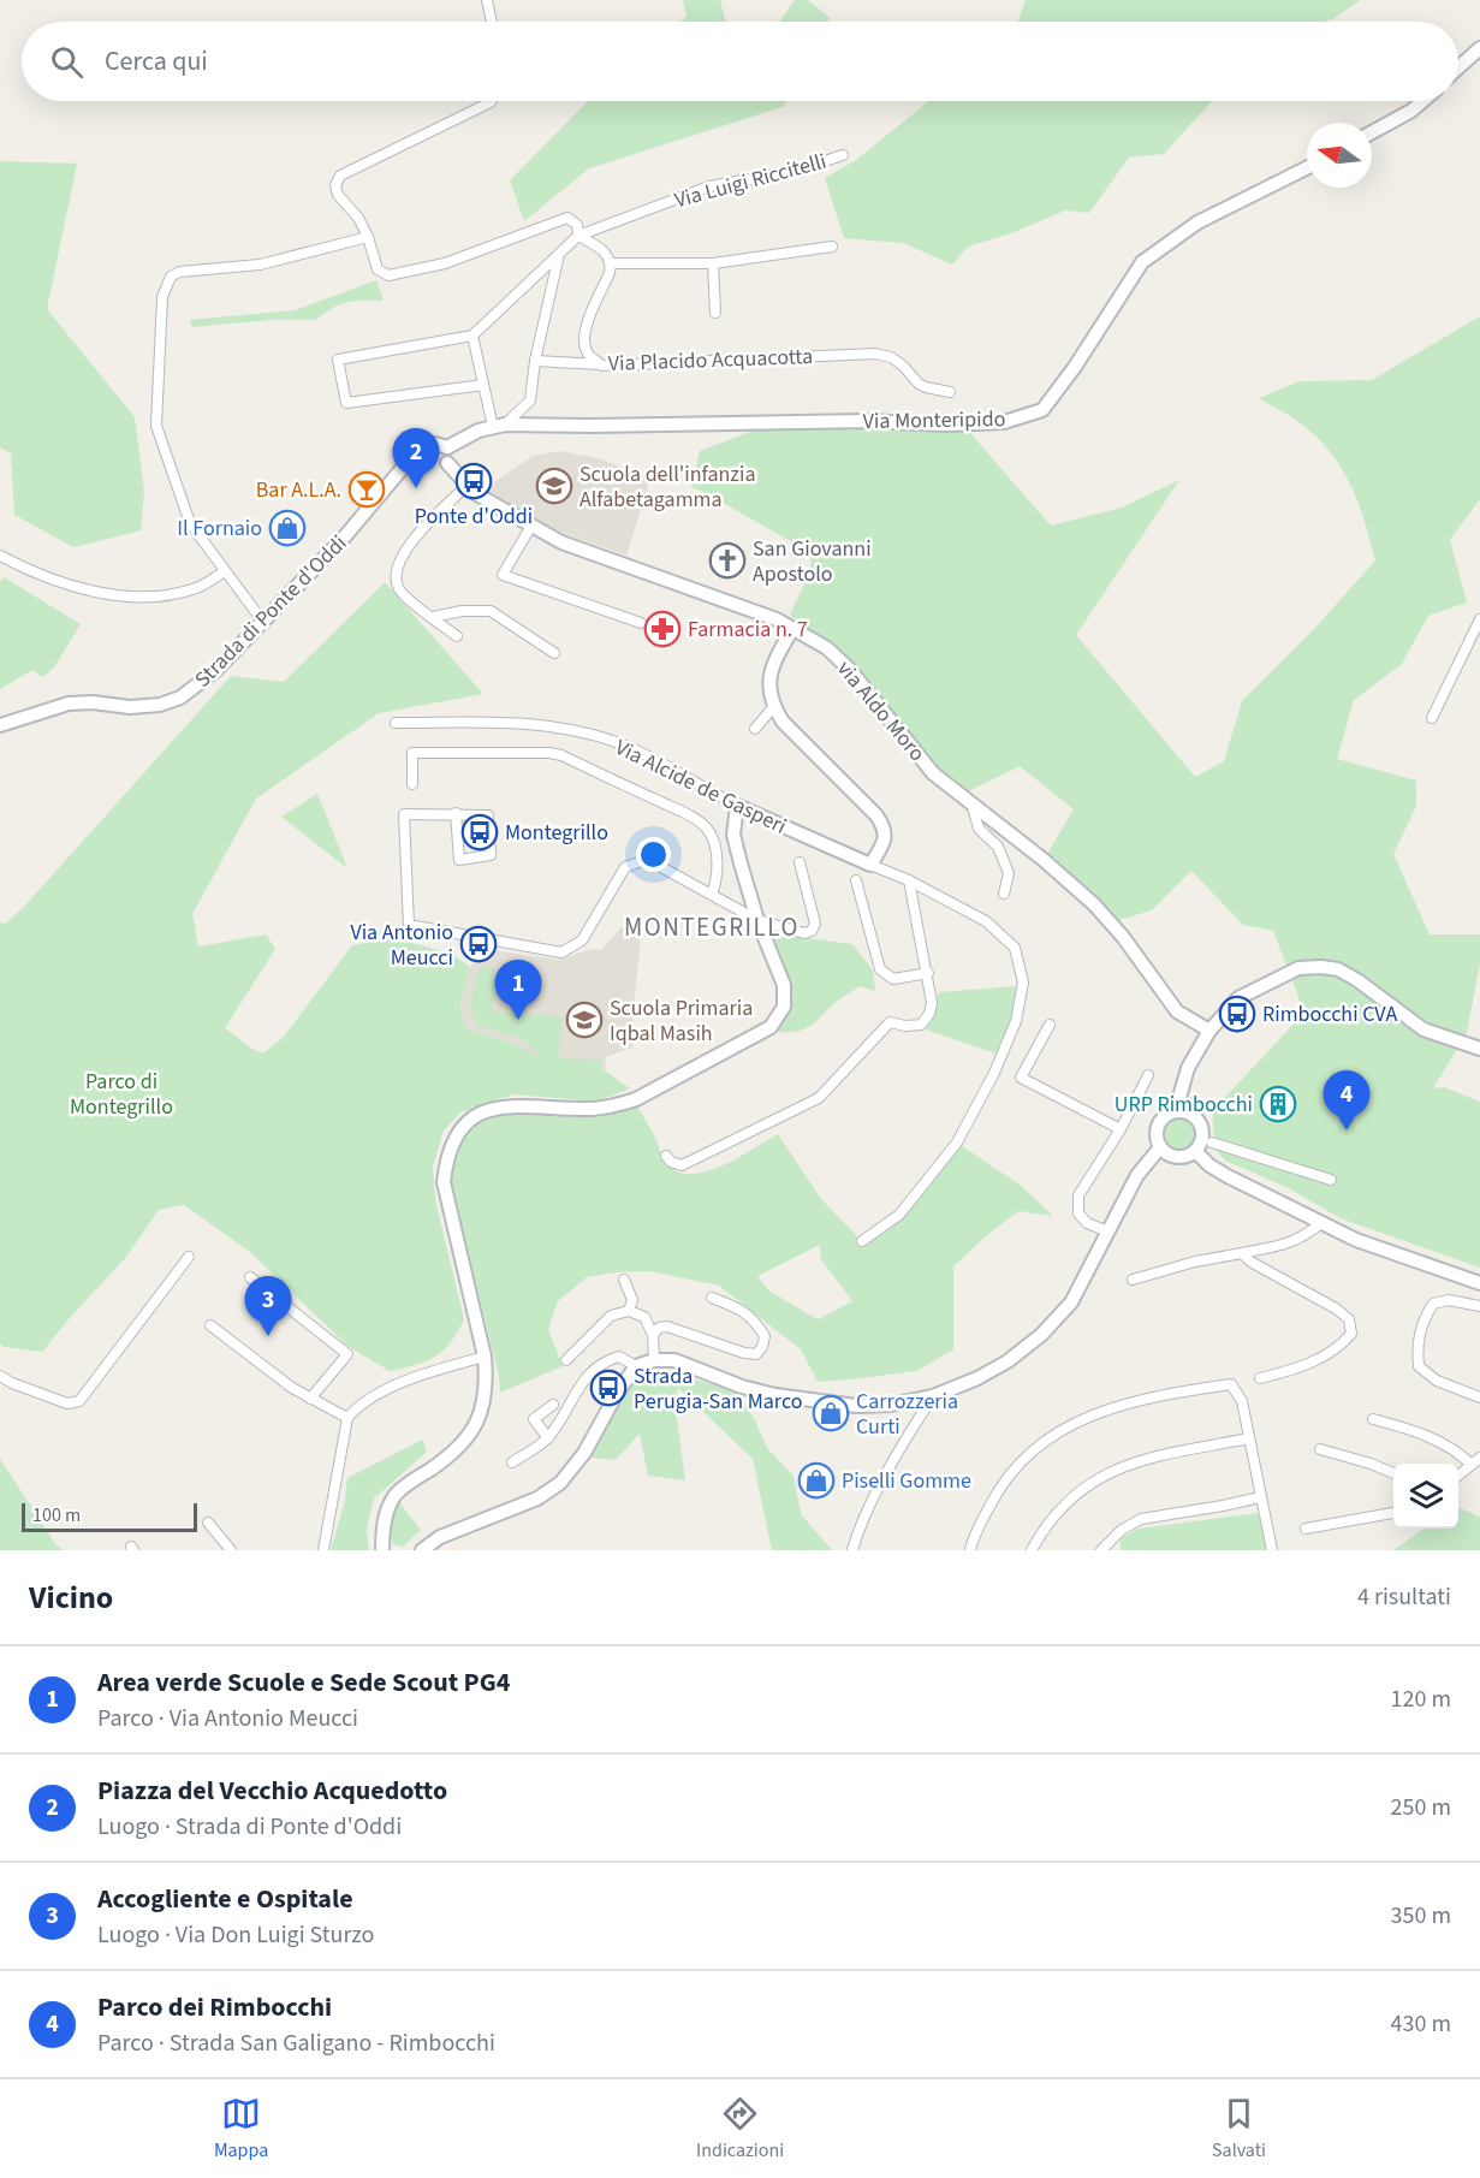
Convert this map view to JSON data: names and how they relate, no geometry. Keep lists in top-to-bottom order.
{
  "streets": {
    "street": [
      "Via Luigi Riccitelli",
      "Via Placido Acquacotta",
      "Via Monteripido",
      "Strada di Ponte d'Oddi",
      "via Aldo Moro",
      "Via Alcide de Gasperi"
    ]
  },
  "crossings": [
    ["Via Monteripido", "Strada di Ponte d'Oddi"],
    ["Via Monteripido", "via Aldo Moro"],
    ["Strada di Ponte d'Oddi", "via Aldo Moro"]
  ],
  "districts": ["MONTEGRILLO"],
  "parks": ["Parco di Montegrillo"],
  "places": {
    "bus stop": [
      "Ponte d'Oddi",
      "Montegrillo",
      "Via Antonio Meucci",
      "Rimbocchi CVA",
      "Strada Perugia-San Marco"
    ],
    "school or university": ["Scuola dell'infanzia Alfabetagamma", "Scuola Primaria Iqbal Masih"],
    "bar": ["Bar A.L.A."],
    "shop": ["Il Fornaio", "Carrozzeria Curti", "Piselli Gomme"],
    "church": ["San Giovanni Apostolo"],
    "pharmacy": ["Farmacia n. 7"],
    "building": ["URP Rimbocchi"]
  },
  "scale_bar": "100 m",
  "north": "left",
  "page": {
    "search": "Cerca qui",
    "pins": [
      "2",
      "1",
      "4",
      "3"
    ],
    "scale": "100 m",
    "heading": ["Vicino", "4 risultati"],
    "list": [
      {
        "mark": "1",
        "name": "Area verde Scuole e Sede Scout PG4",
        "note": "Parco · Via Antonio Meucci",
        "value": "120 m"
      },
      {
        "mark": "2",
        "name": "Piazza del Vecchio Acquedotto",
        "note": "Luogo · Strada di Ponte d'Oddi",
        "value": "250 m"
      },
      {
        "mark": "3",
        "name": "Accogliente e Ospitale",
        "note": "Luogo · Via Don Luigi Sturzo",
        "value": "350 m"
      },
      {
        "mark": "4",
        "name": "Parco dei Rimbocchi",
        "note": "Parco · Strada San Galigano - Rimbocchi",
        "value": "430 m"
      }
    ],
    "nav": ["Mappa", "Indicazioni", "Salvati"]
  }
}
